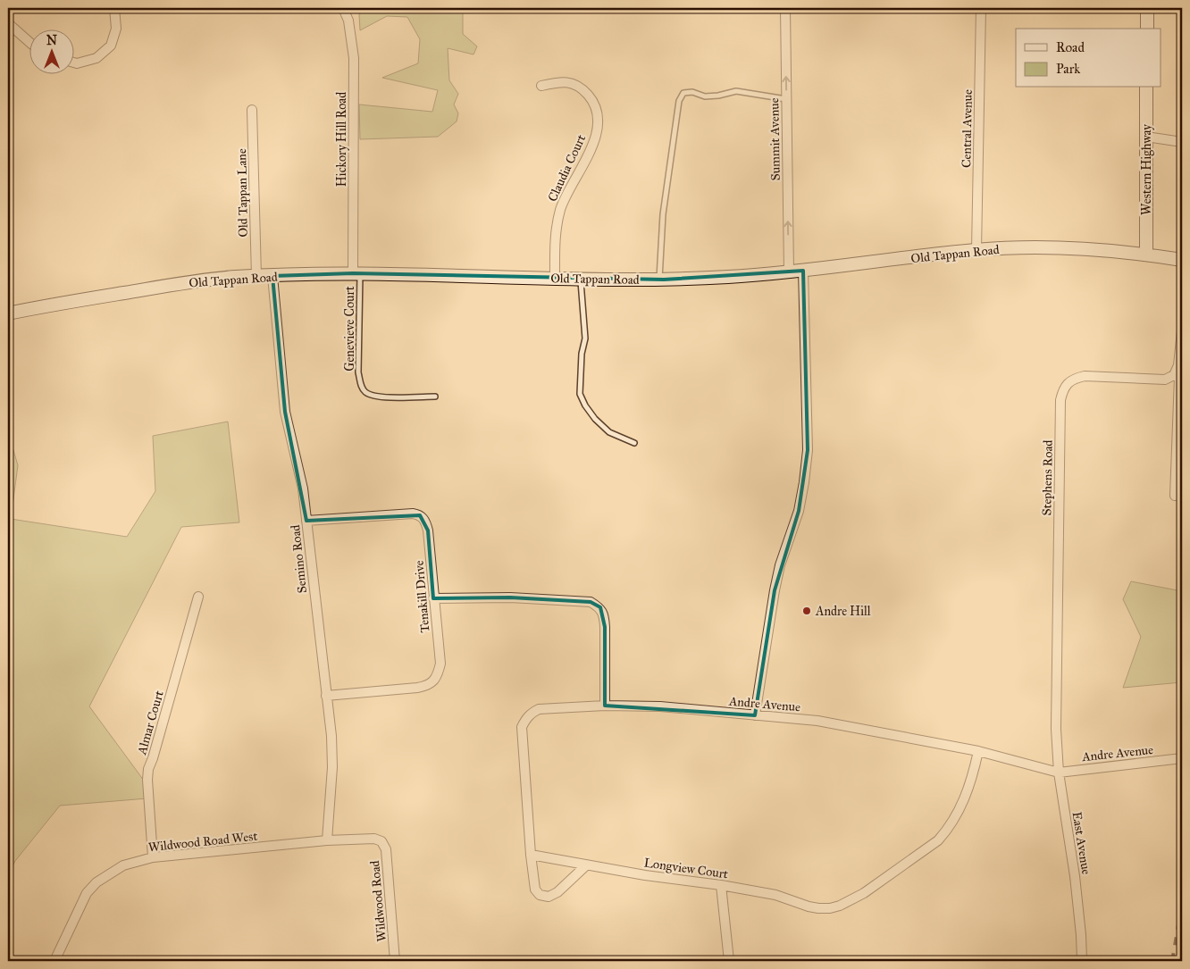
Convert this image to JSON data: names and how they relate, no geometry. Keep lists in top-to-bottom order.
{
  "streets": {
    "main road": ["Western Highway", "Old Tappan Road"],
    "street": [
      "Central Avenue",
      "Hickory Hill Road",
      "Summit Avenue",
      "Claudia Court",
      "Old Tappan Lane",
      "Stephens Road",
      "Semino Road",
      "Tenakill Drive",
      "Andre Avenue",
      "Almar Court",
      "Wildwood Road West",
      "East Avenue",
      "Longview Court",
      "Wildwood Road"
    ],
    "lane": ["Genevieve Court"]
  },
  "crossings": [
    ["Central Avenue", "Old Tappan Road"],
    ["Hickory Hill Road", "Old Tappan Road"],
    ["Hickory Hill Road", "Genevieve Court"],
    ["Summit Avenue", "Old Tappan Road"],
    ["Claudia Court", "Old Tappan Road"],
    ["Western Highway", "Old Tappan Road"],
    ["Old Tappan Lane", "Old Tappan Road"],
    ["Old Tappan Road", "Genevieve Court"],
    ["Old Tappan Road", "Semino Road"],
    ["Stephens Road", "East Avenue"],
    ["Semino Road", "Tenakill Drive"],
    ["Semino Road", "Wildwood Road West"],
    ["Semino Road", "Wildwood Road"],
    ["Andre Avenue", "East Avenue"],
    ["Andre Avenue", "Longview Court"],
    ["Almar Court", "Wildwood Road West"],
    ["Wildwood Road West", "Wildwood Road"]
  ],
  "one_way": ["Summit Avenue"],
  "places": ["Andre Hill"],
  "legend": ["Road", "Park"],
  "north": "top"
}
